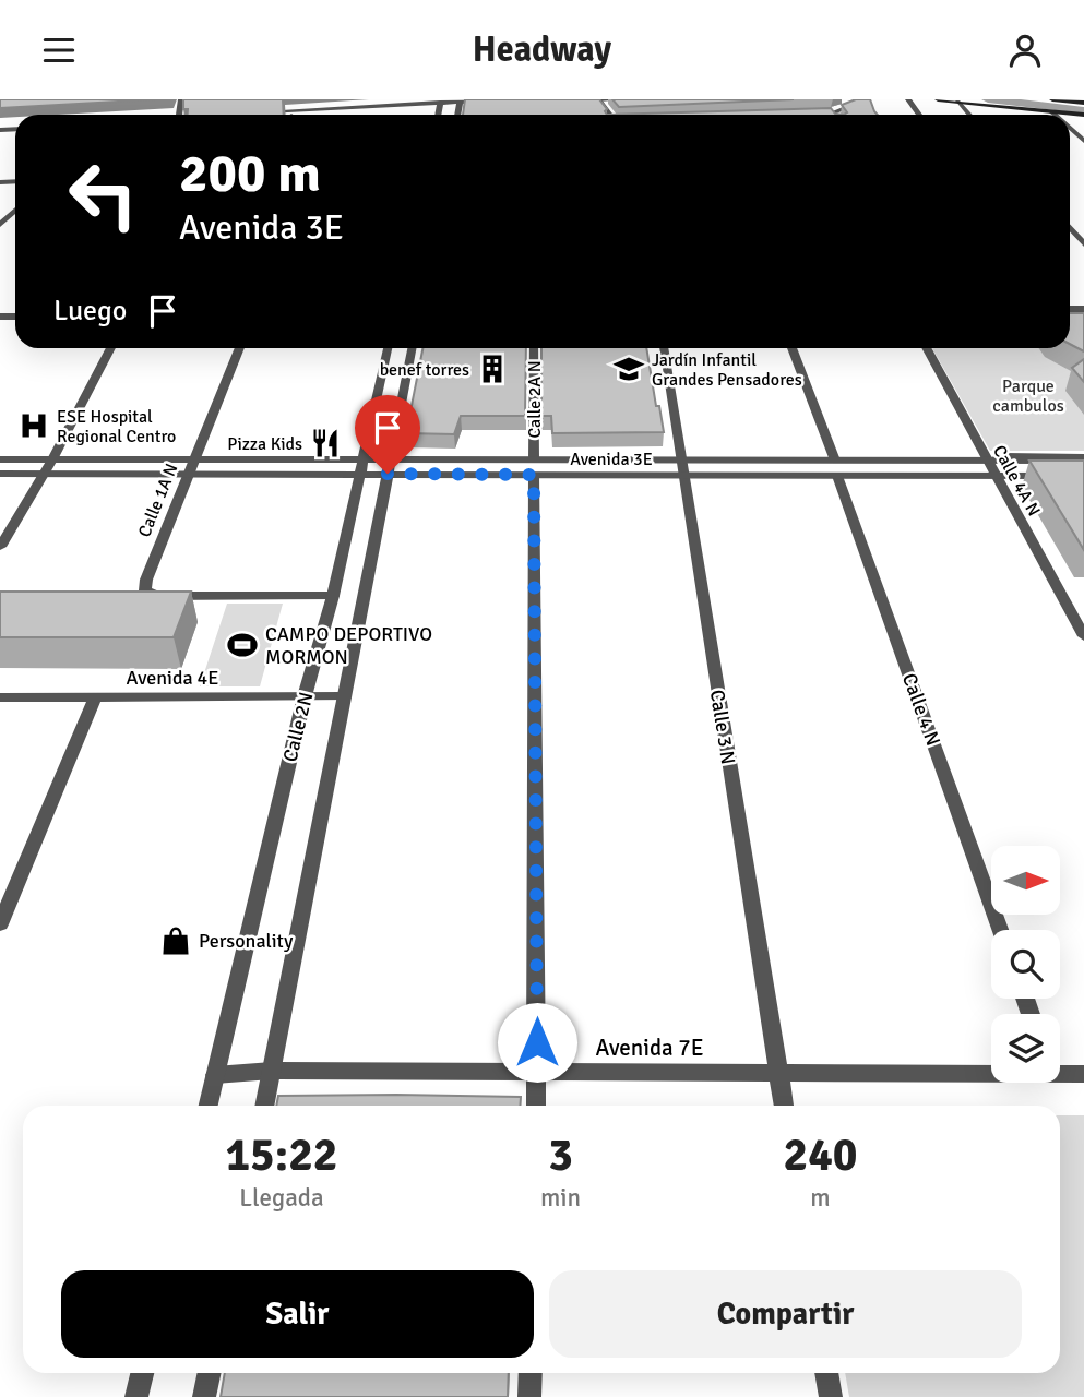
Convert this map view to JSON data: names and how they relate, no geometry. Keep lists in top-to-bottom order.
{
  "streets": {
    "street": [
      "Calle 2A N",
      "Avenida 3E",
      "Calle 4A N",
      "Calle 1A N",
      "Avenida 4E",
      "Calle 4 N",
      "Calle 2N",
      "Calle 3 N",
      "Avenida 7E"
    ]
  },
  "crossings": [
    ["Calle 2A N", "Avenida 3E"],
    ["Calle 2A N", "Avenida 7E"],
    ["Avenida 3E", "Calle 4A N"],
    ["Avenida 3E", "Calle 1A N"],
    ["Avenida 3E", "Calle 4 N"],
    ["Avenida 3E", "Calle 2N"],
    ["Avenida 3E", "Calle 3 N"],
    ["Calle 1A N", "Calle 2N"],
    ["Avenida 4E", "Calle 2N"],
    ["Calle 2N", "Avenida 7E"],
    ["Calle 3 N", "Avenida 7E"]
  ],
  "parks": ["Parque cambulos"],
  "places": {
    "building": ["benef torres"],
    "school or university": ["Jardín Infantil Grandes Pensadores"],
    "hospital": ["ESE Hospital Regional Centro"],
    "restaurant": ["Pizza Kids"],
    "sports": ["CAMPO DEPORTIVO MORMON"],
    "shop": ["Personality"]
  },
  "north": "right",
  "page": {
    "header": "Headway",
    "turn": ["200 m", "Avenida 3E"],
    "then": "Luego",
    "eta": [
      "15:22",
      "Llegada",
      "3",
      "min",
      "240",
      "m"
    ],
    "buttons": ["Salir", "Compartir"]
  }
}
